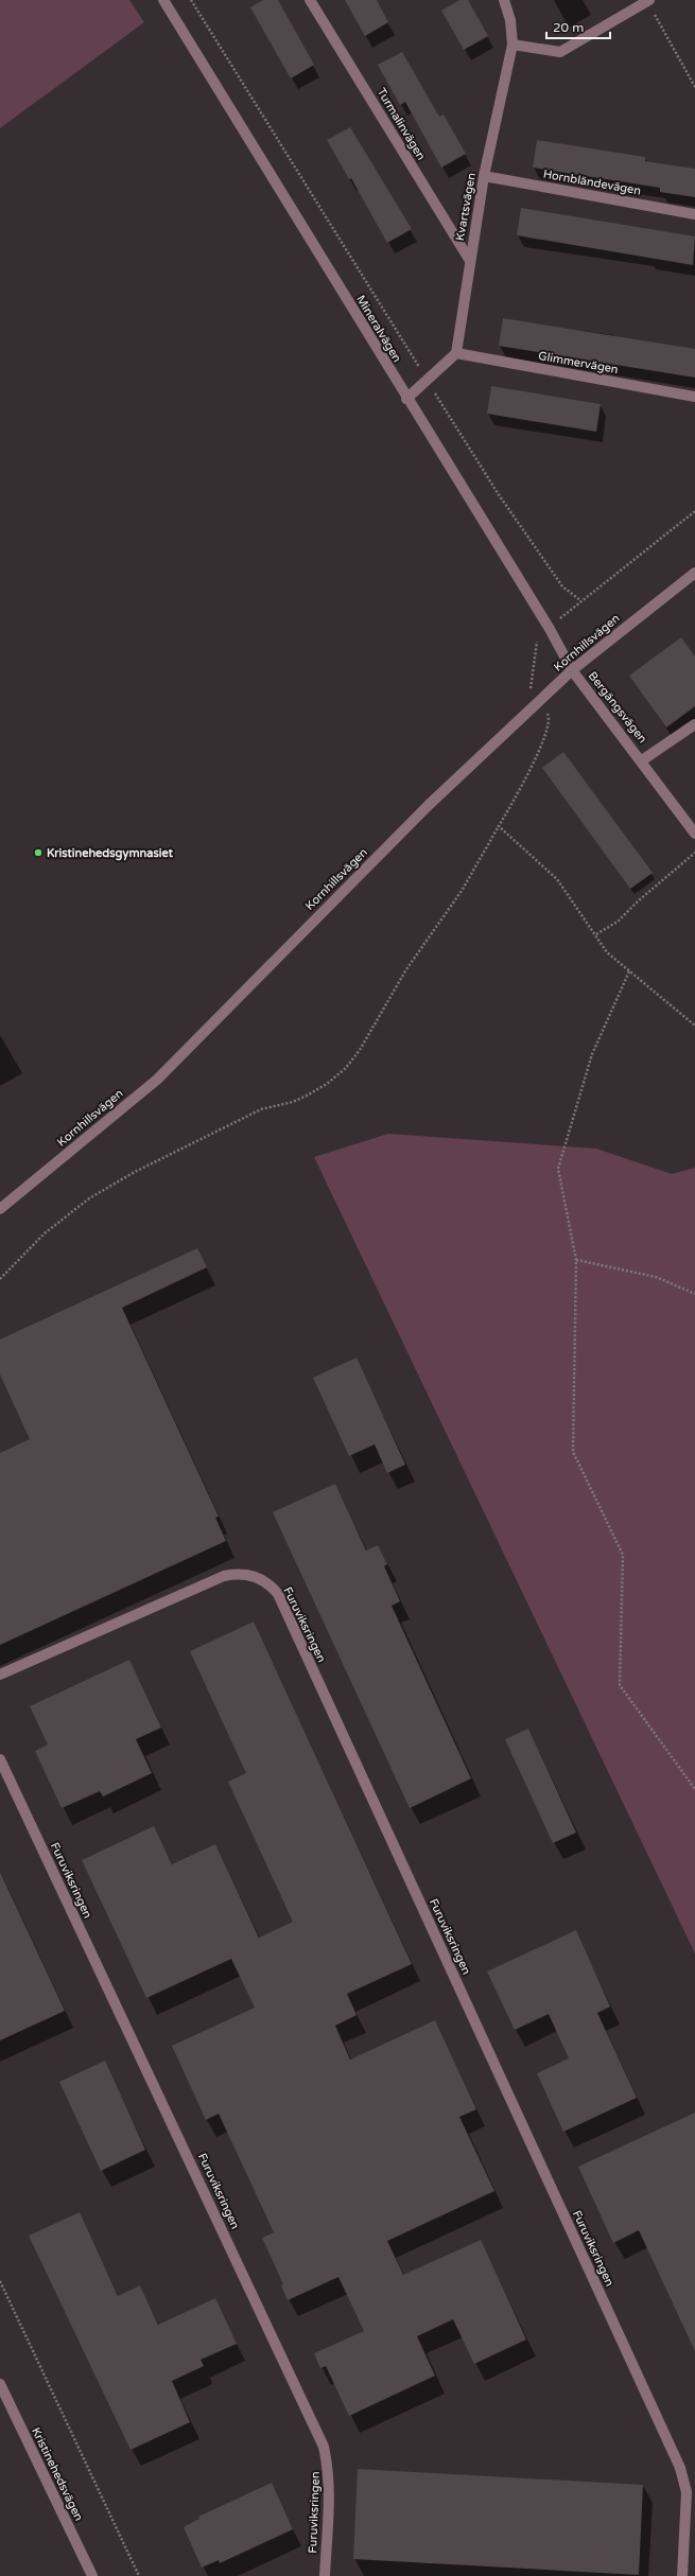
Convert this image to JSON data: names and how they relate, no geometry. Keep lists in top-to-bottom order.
{
  "streets": {
    "street": [
      "Turmalinvägen",
      "Hornbländevägen",
      "Kvartsvägen",
      "Mineralvägen",
      "Glimmervägen",
      "Kornhillsvägen",
      "Bergängsvägen",
      "Furuviksringen",
      "Kristinehedsvägen"
    ]
  },
  "crossings": [
    ["Turmalinvägen", "Kvartsvägen"],
    ["Hornbländevägen", "Kvartsvägen"],
    ["Kvartsvägen", "Glimmervägen"],
    ["Mineralvägen", "Kornhillsvägen"],
    ["Mineralvägen", "Bergängsvägen"],
    ["Kornhillsvägen", "Bergängsvägen"]
  ],
  "places": ["Kristinehedsgymnasiet"],
  "scale_bar": "20 m"
}
